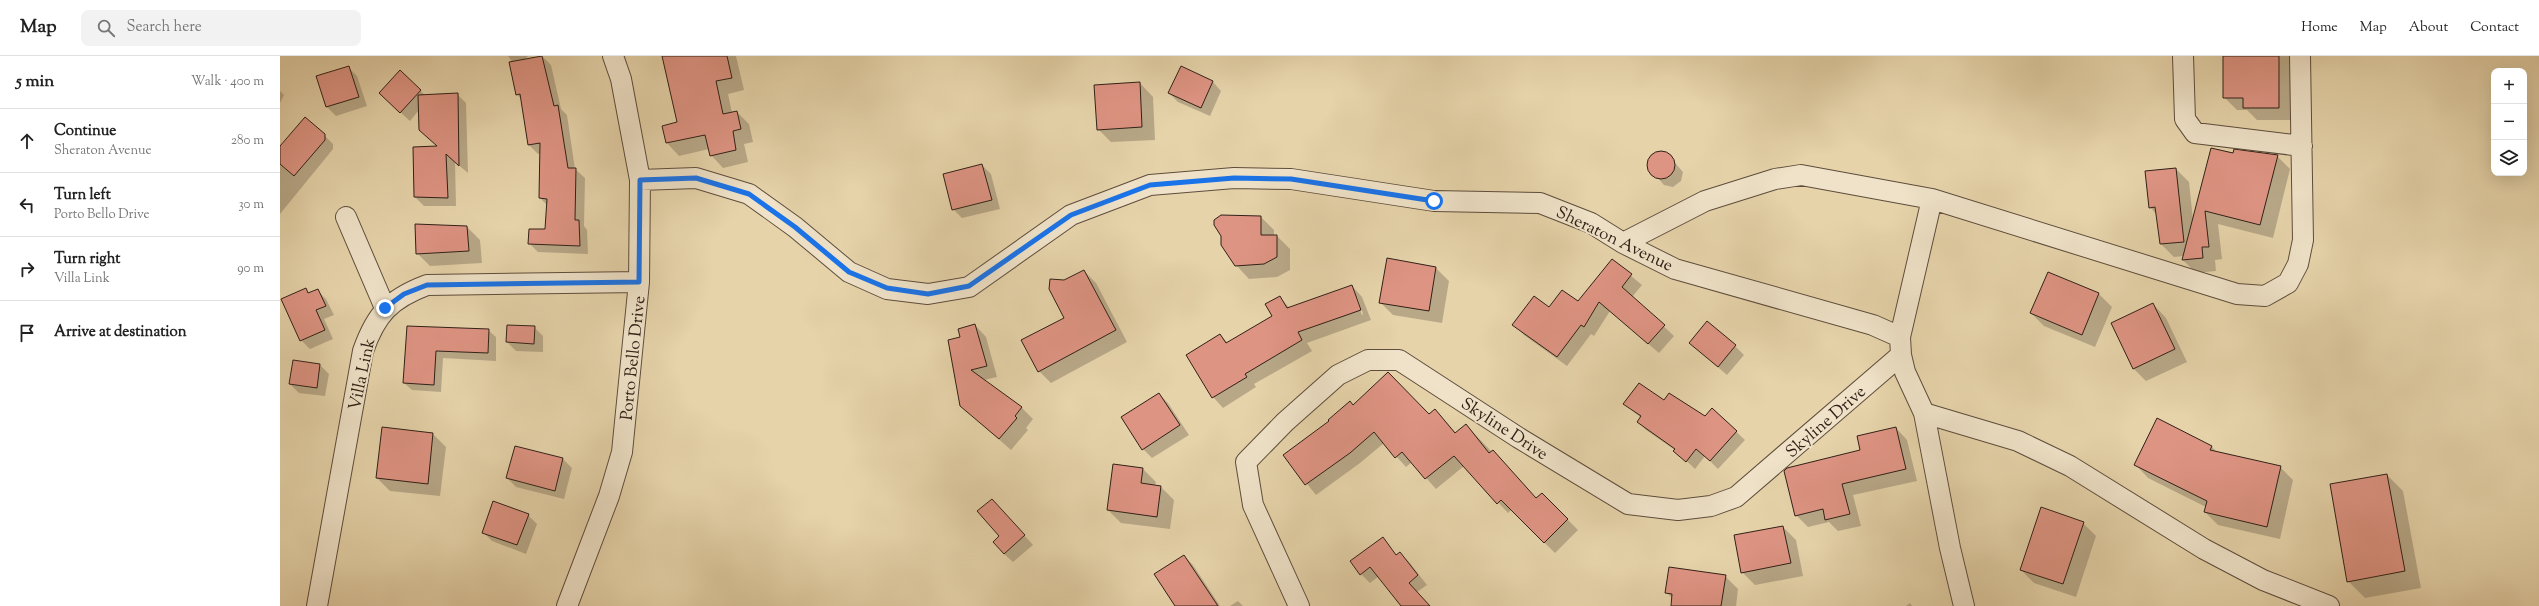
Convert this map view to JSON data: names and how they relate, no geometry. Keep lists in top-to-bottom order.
{
  "streets": {
    "street": [
      "Sheraton Avenue",
      "Porto Bello Drive",
      "Villa Link",
      "Skyline Drive"
    ]
  },
  "crossings": [
    ["Sheraton Avenue", "Porto Bello Drive"],
    ["Sheraton Avenue", "Skyline Drive"],
    ["Porto Bello Drive", "Villa Link"]
  ],
  "page": {
    "header": "Map",
    "search": "Search here",
    "nav": [
      "Home",
      "Map",
      "About",
      "Contact"
    ],
    "heading": ["5 min", "Walk · 400 m"],
    "map_buttons": ["+", "−"],
    "list": [
      ["Continue", "Sheraton Avenue", "280 m"],
      ["Turn left", "Porto Bello Drive", "30 m"],
      ["Turn right", "Villa Link", "90 m"],
      "Arrive at destination"
    ]
  }
}
